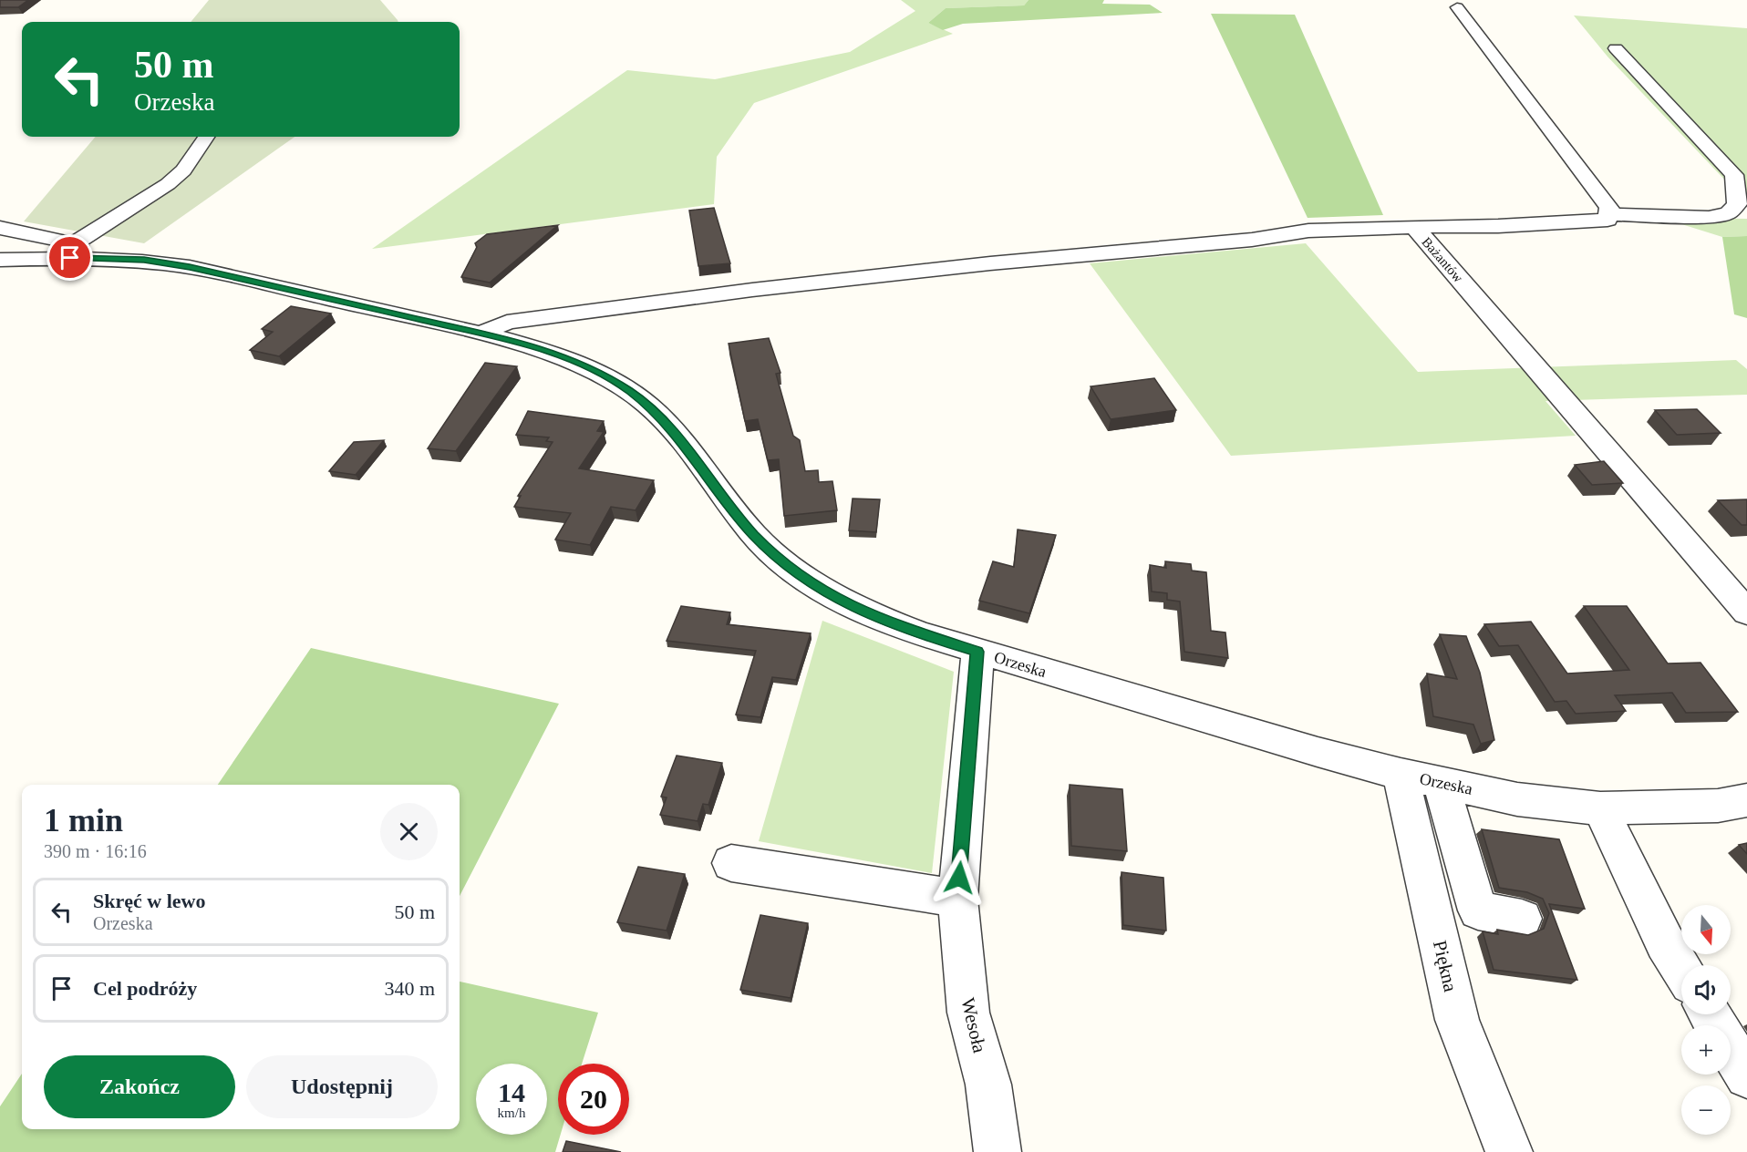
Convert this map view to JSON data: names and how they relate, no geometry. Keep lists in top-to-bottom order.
{
  "streets": {
    "street": [
      "Bażantów",
      "Orzeska",
      "Piękna",
      "Wesoła"
    ]
  },
  "crossings": [
    ["Orzeska", "Piękna"],
    ["Orzeska", "Wesoła"]
  ],
  "north": "bottom",
  "page": {
    "turn": ["50 m", "Orzeska"],
    "heading": ["1 min", "390 m · 16:16"],
    "list": [
      {
        "name": "Skręć w lewo",
        "note": "Orzeska",
        "value": "50 m"
      },
      {
        "name": "Cel podróży",
        "value": "340 m"
      }
    ],
    "map_buttons": ["+", "−"],
    "buttons": ["Zakończ", "Udostępnij"],
    "speed": "14 km/h",
    "limit": "20"
  }
}
